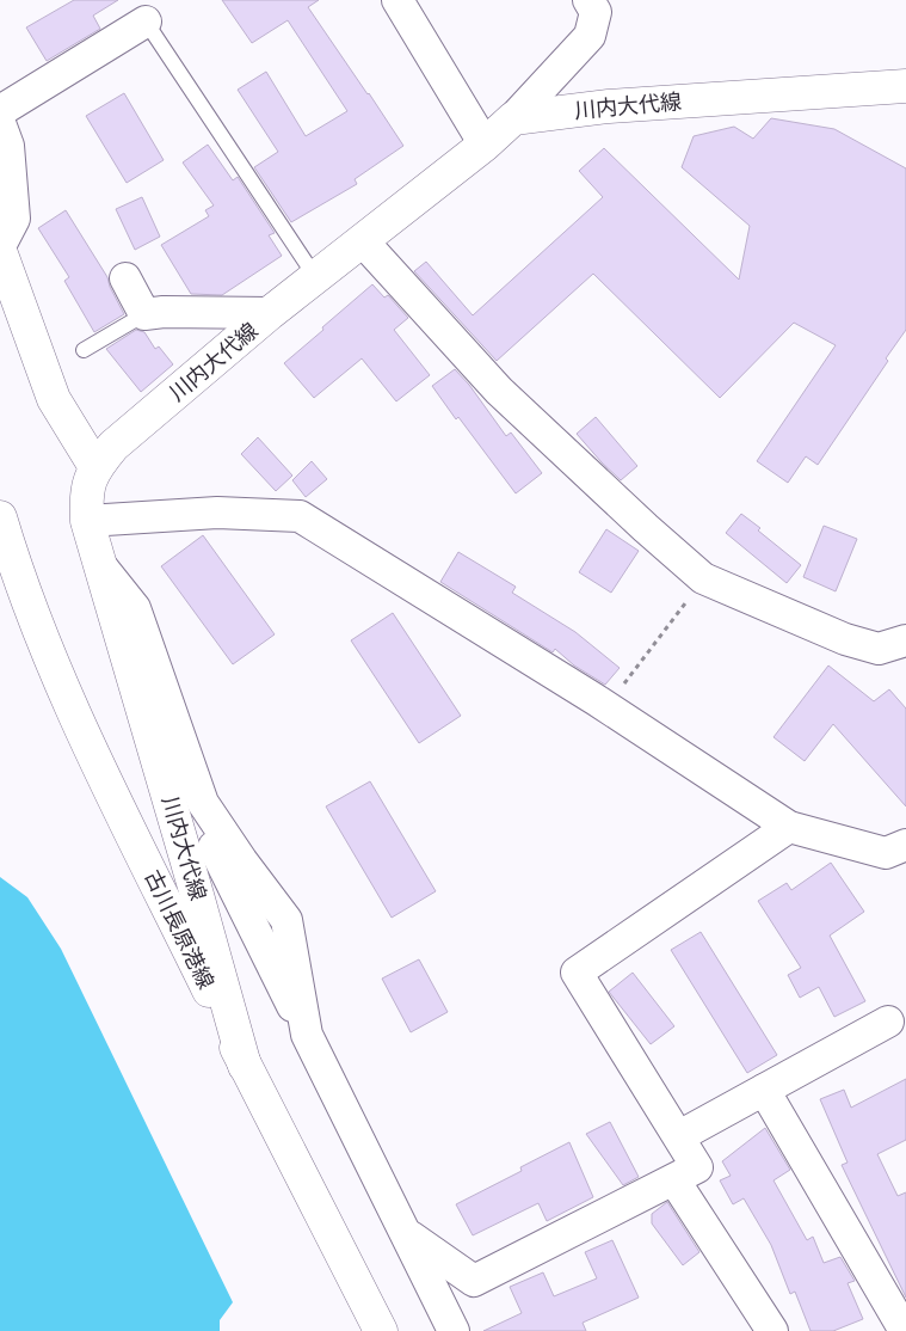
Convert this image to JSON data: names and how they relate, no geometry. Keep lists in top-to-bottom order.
{
  "streets": {
    "main road": ["川内大代線", "古川長原港線"]
  },
  "crossings": [
    ["川内大代線", "古川長原港線"]
  ]
}
